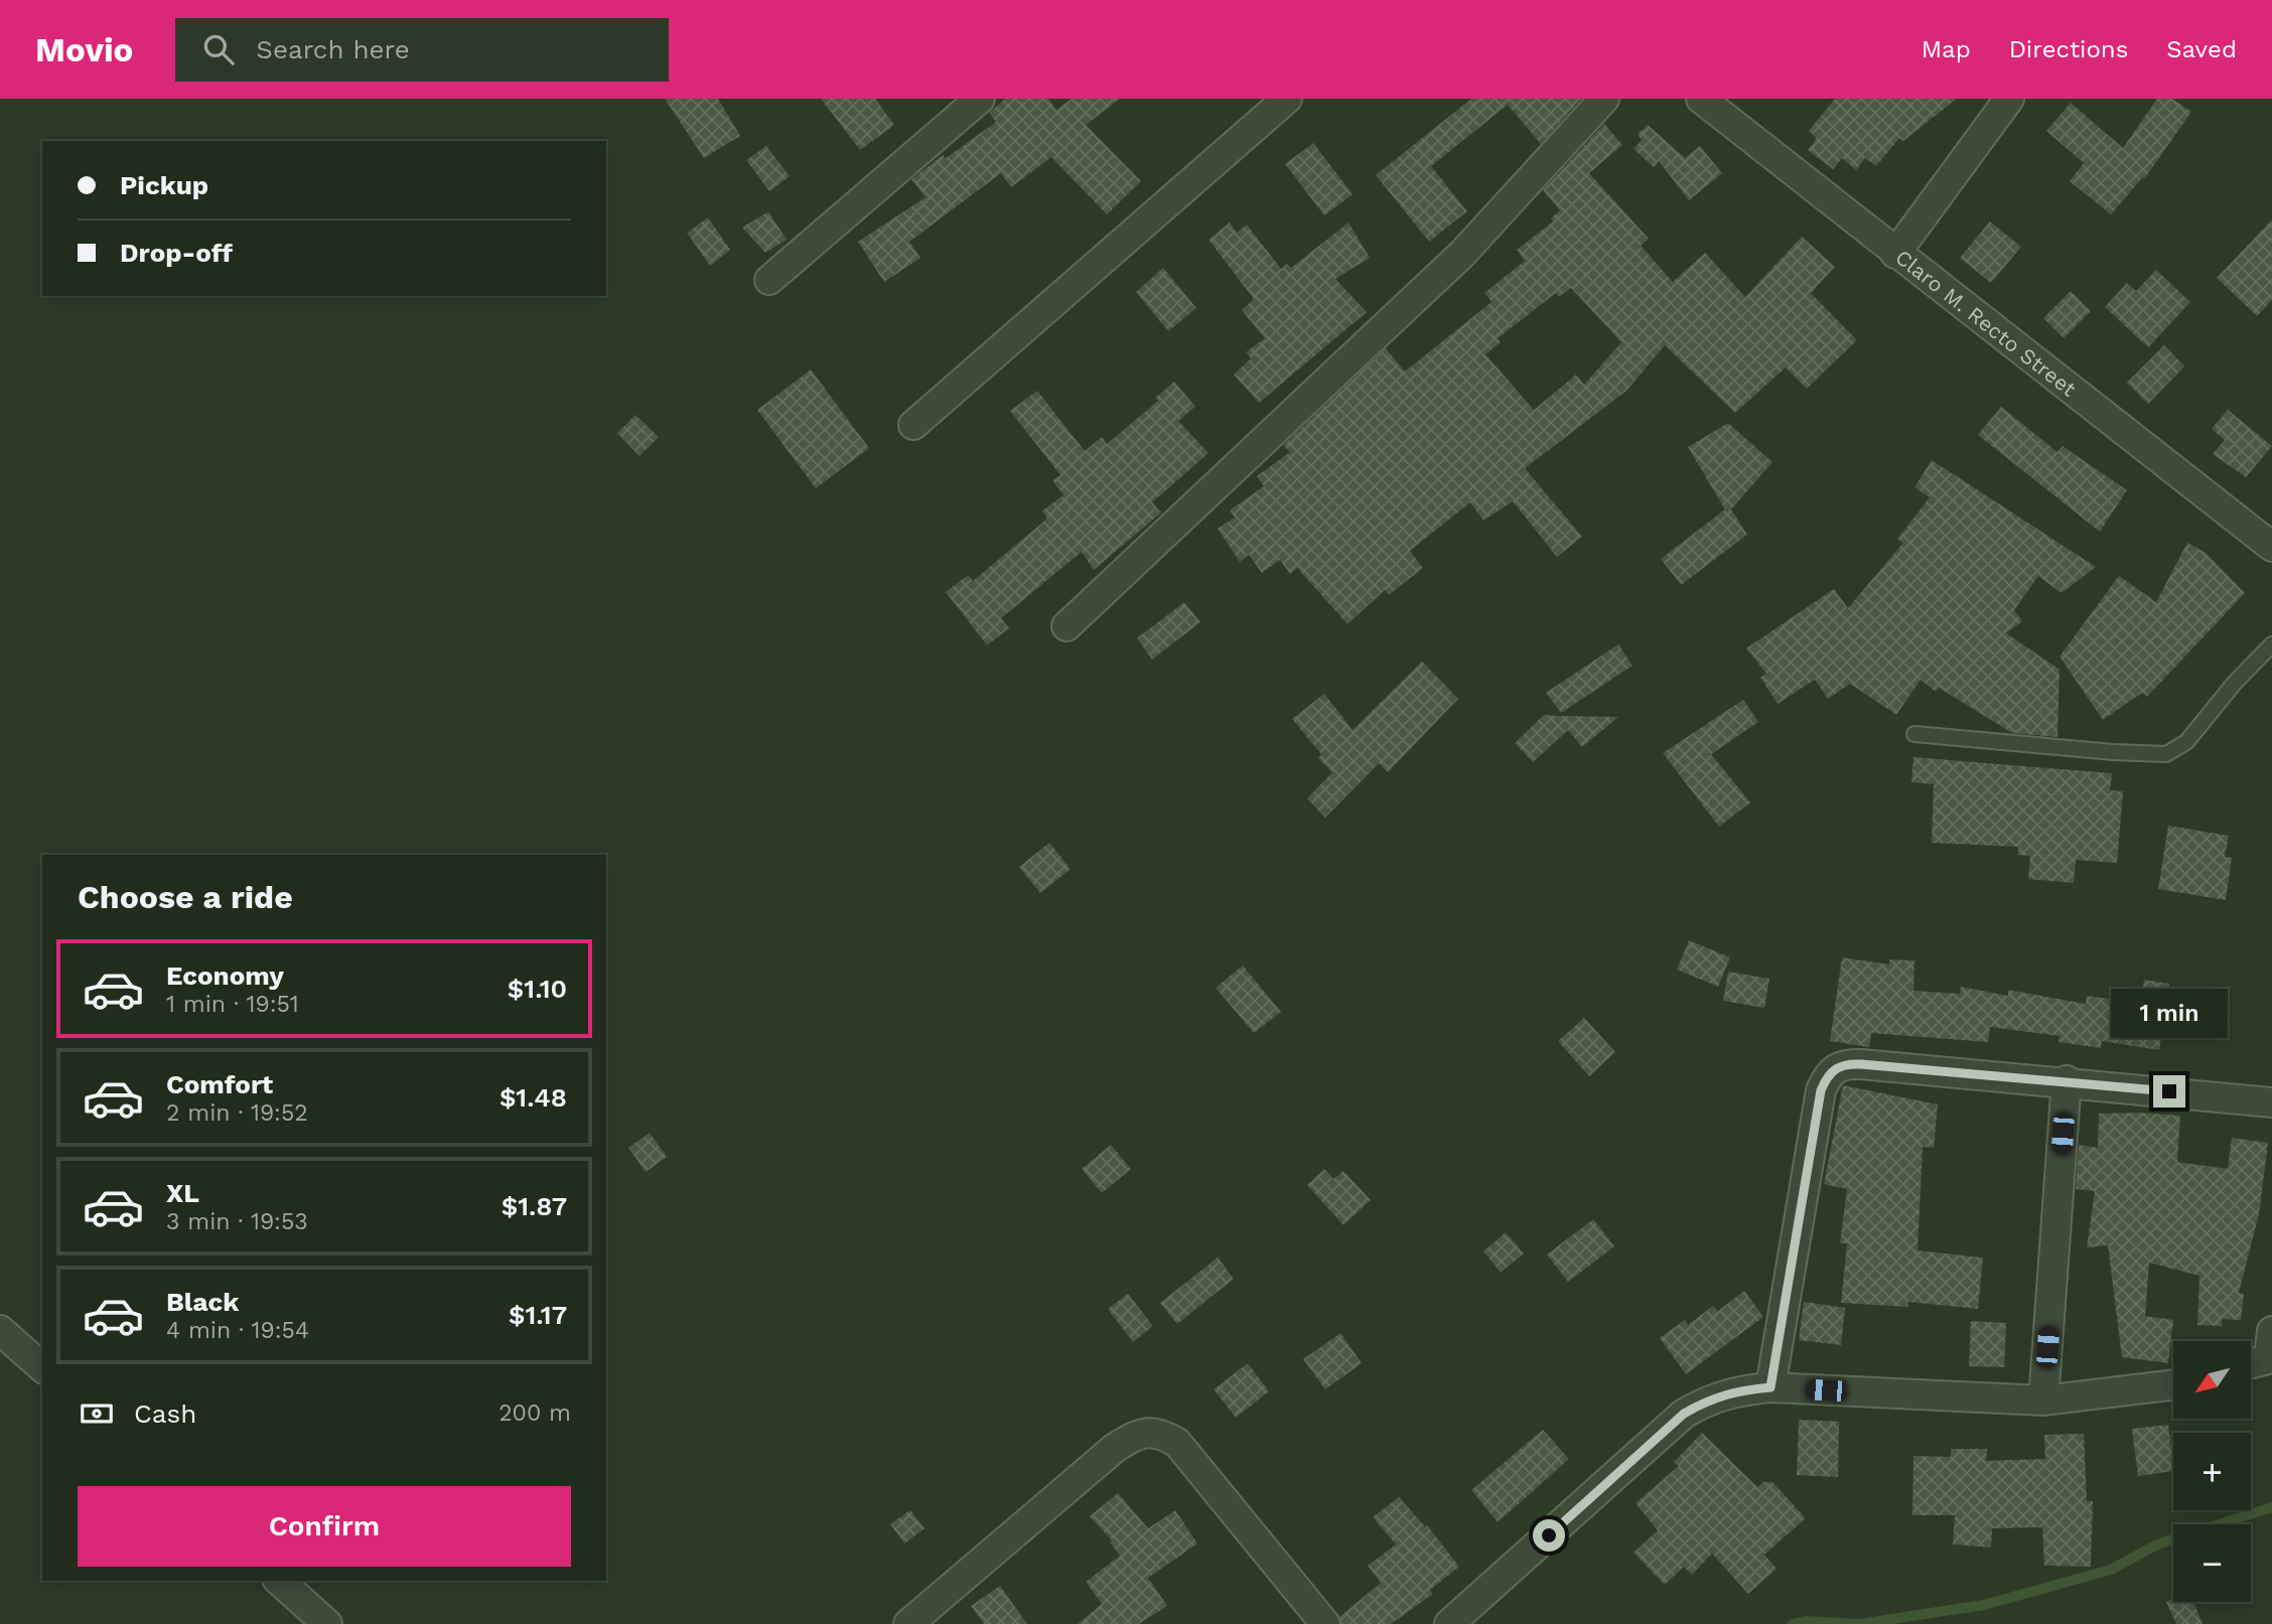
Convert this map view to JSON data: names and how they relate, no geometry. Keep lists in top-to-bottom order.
{
  "streets": {
    "street": ["Claro M. Recto Street"]
  },
  "north": "bottom left",
  "page": {
    "header": "Movio",
    "search": "Search here",
    "nav": ["Map", "Directions", "Saved"],
    "banner": ["Pickup", "Drop-off"],
    "heading": "Choose a ride",
    "list": [
      {
        "name": "Economy",
        "note": "1 min · 19:51",
        "value": "$1.10"
      },
      {
        "name": "Comfort",
        "note": "2 min · 19:52",
        "value": "$1.48"
      },
      {
        "name": "XL",
        "note": "3 min · 19:53",
        "value": "$1.87"
      },
      {
        "name": "Black",
        "note": "4 min · 19:54",
        "value": "$1.17"
      }
    ],
    "bubble": "1 min",
    "map_buttons": ["+", "−"],
    "pay": ["Cash", "200 m"],
    "buttons": "Confirm"
  }
}
